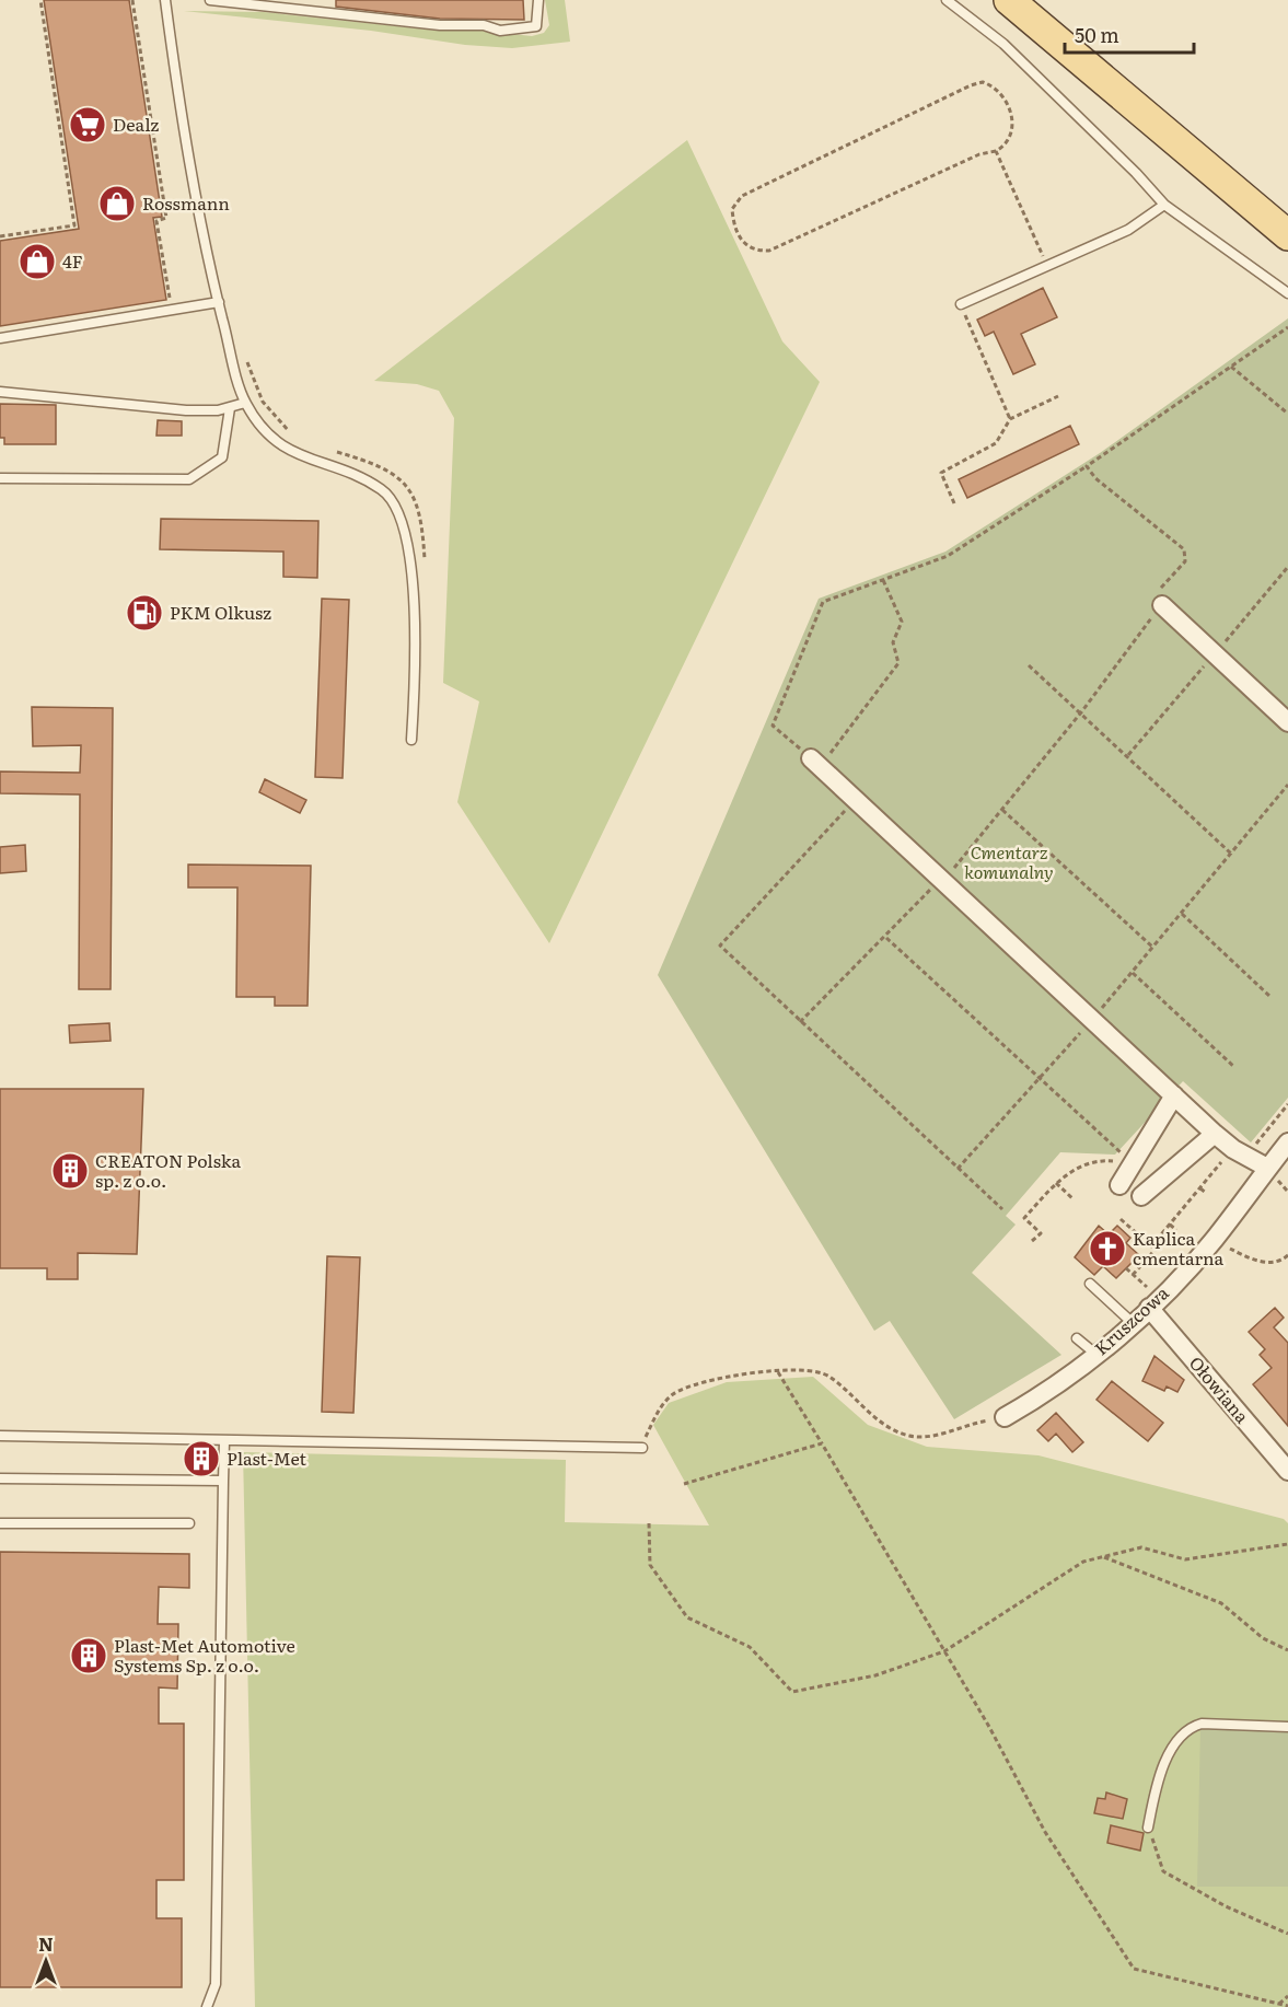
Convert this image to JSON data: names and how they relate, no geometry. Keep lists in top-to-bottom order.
{
  "streets": {
    "street": ["Kruszcowa", "Ołowiana"]
  },
  "crossings": [
    ["Kruszcowa", "Ołowiana"]
  ],
  "parks": ["Cmentarz komunalny"],
  "places": {
    "supermarket": ["Dealz"],
    "shop": ["Rossmann", "4F"],
    "fuel station": ["PKM Olkusz"],
    "building": ["CREATON Polska sp. z o.o.", "Plast-Met", "Plast-Met Automotive Systems Sp. z o.o."],
    "church": ["Kaplica cmentarna"]
  },
  "scale_bar": "50 m",
  "north": "top"
}
